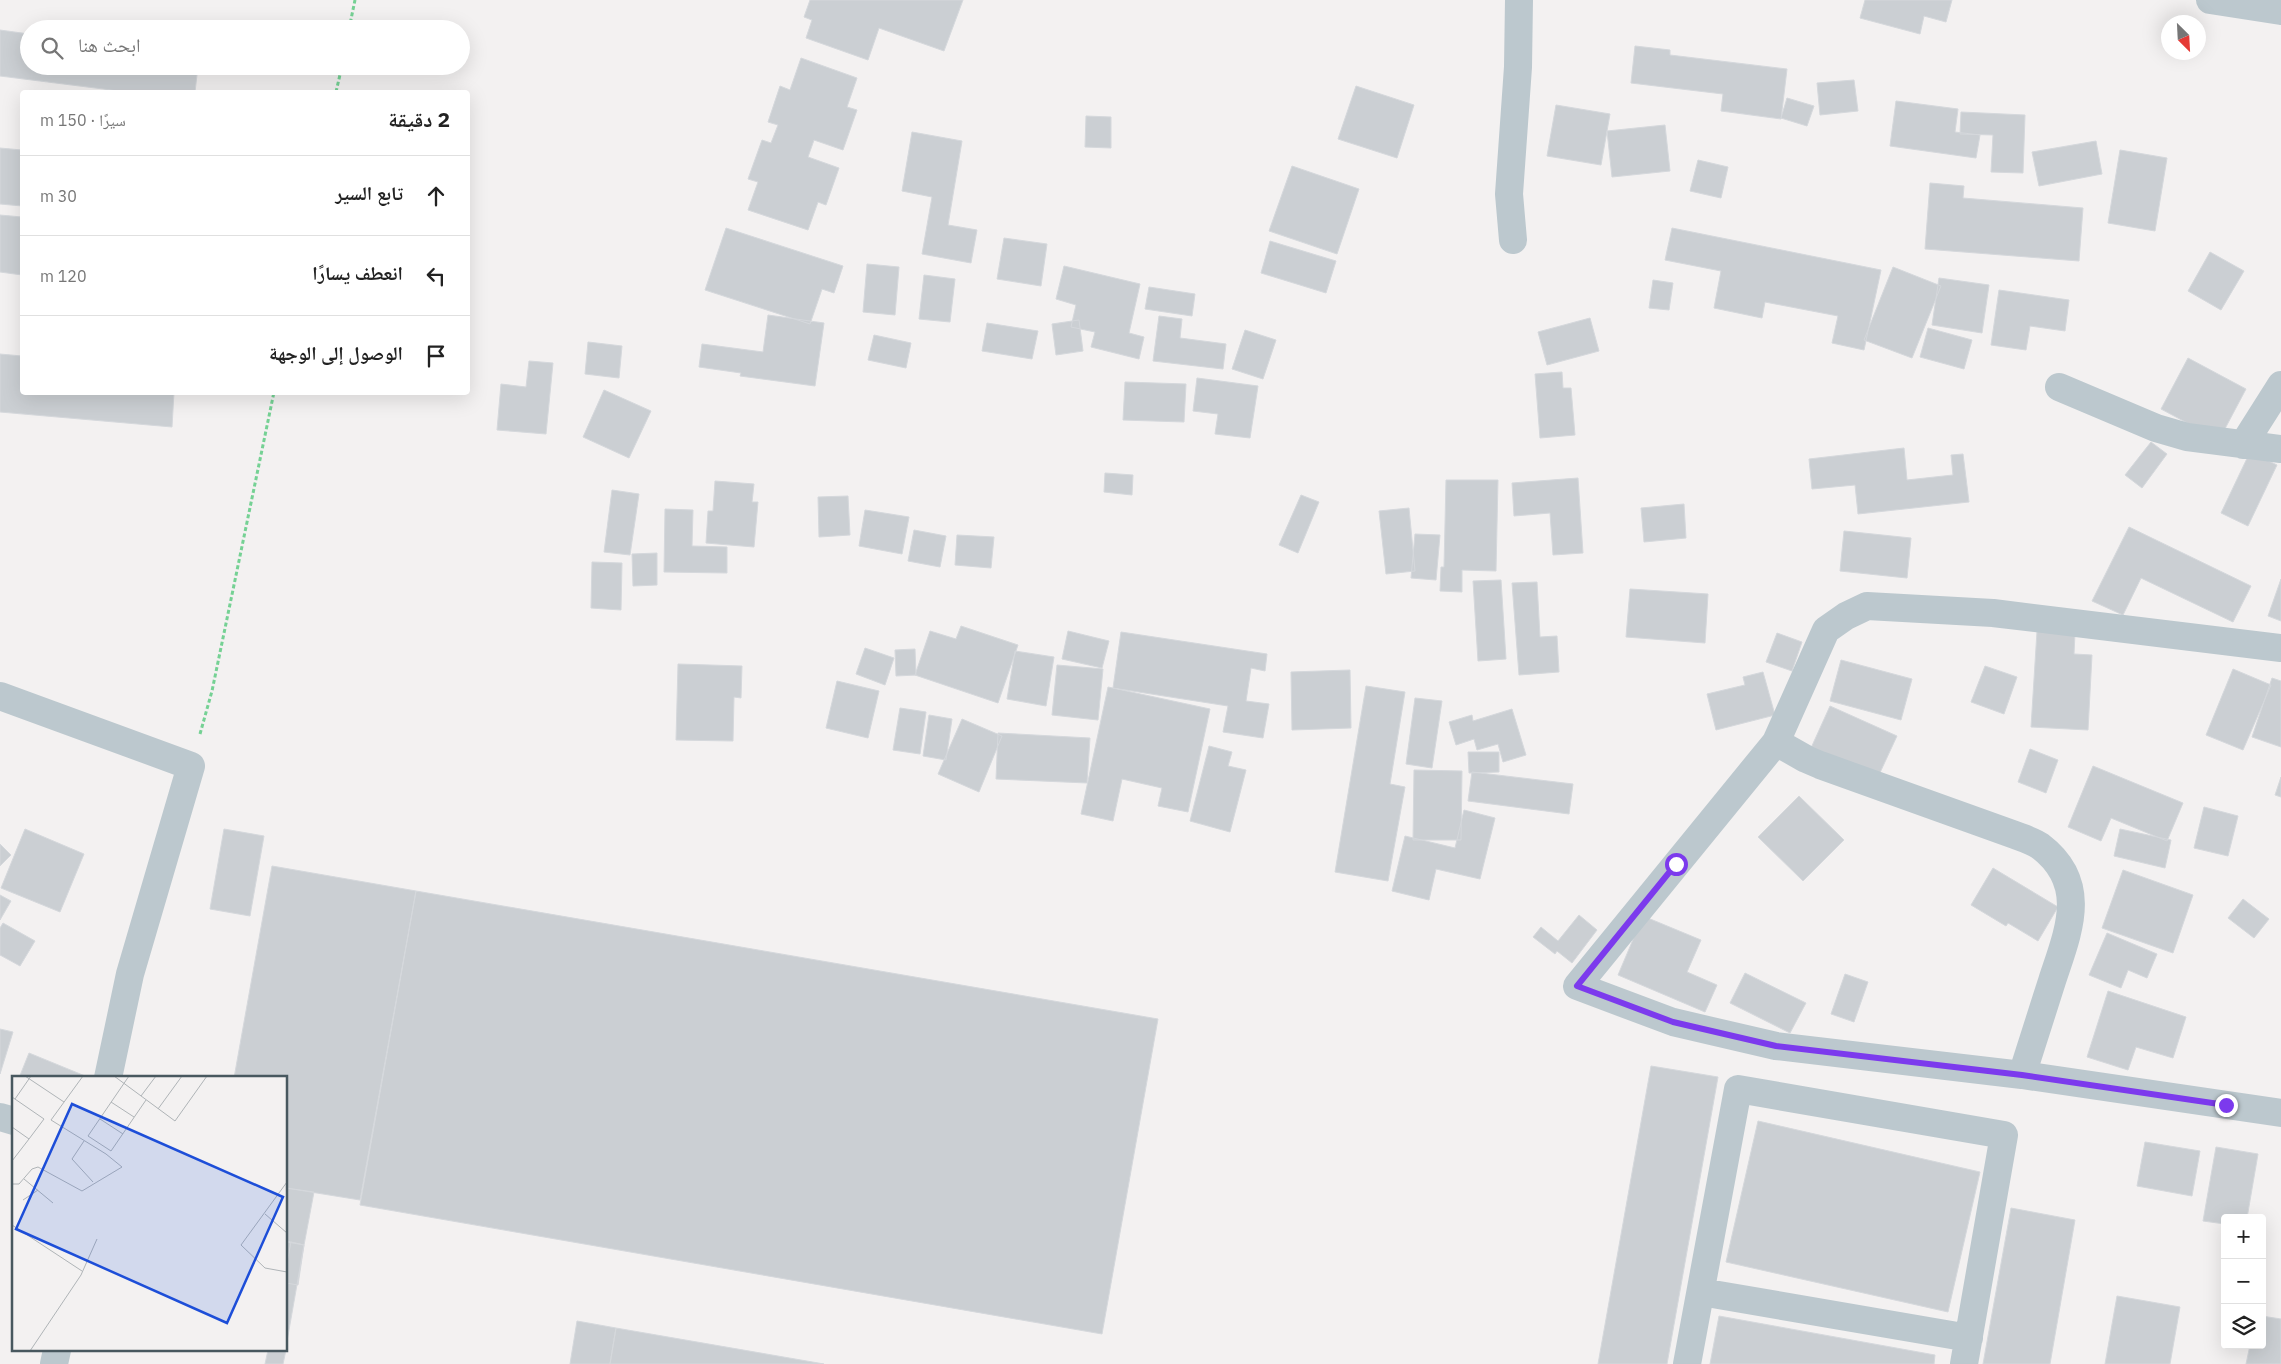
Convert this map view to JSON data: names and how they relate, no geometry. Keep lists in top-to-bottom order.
{
  "north": "bottom right",
  "page": {
    "search": "ابحث هنا",
    "heading": ["2 دقيقة", "سيرًا · 150 m"],
    "list": [
      ["تابع السير", "30 m"],
      ["انعطف يسارًا", "120 m"],
      "الوصول إلى الوجهة"
    ],
    "map_buttons": ["+", "−"]
  }
}
